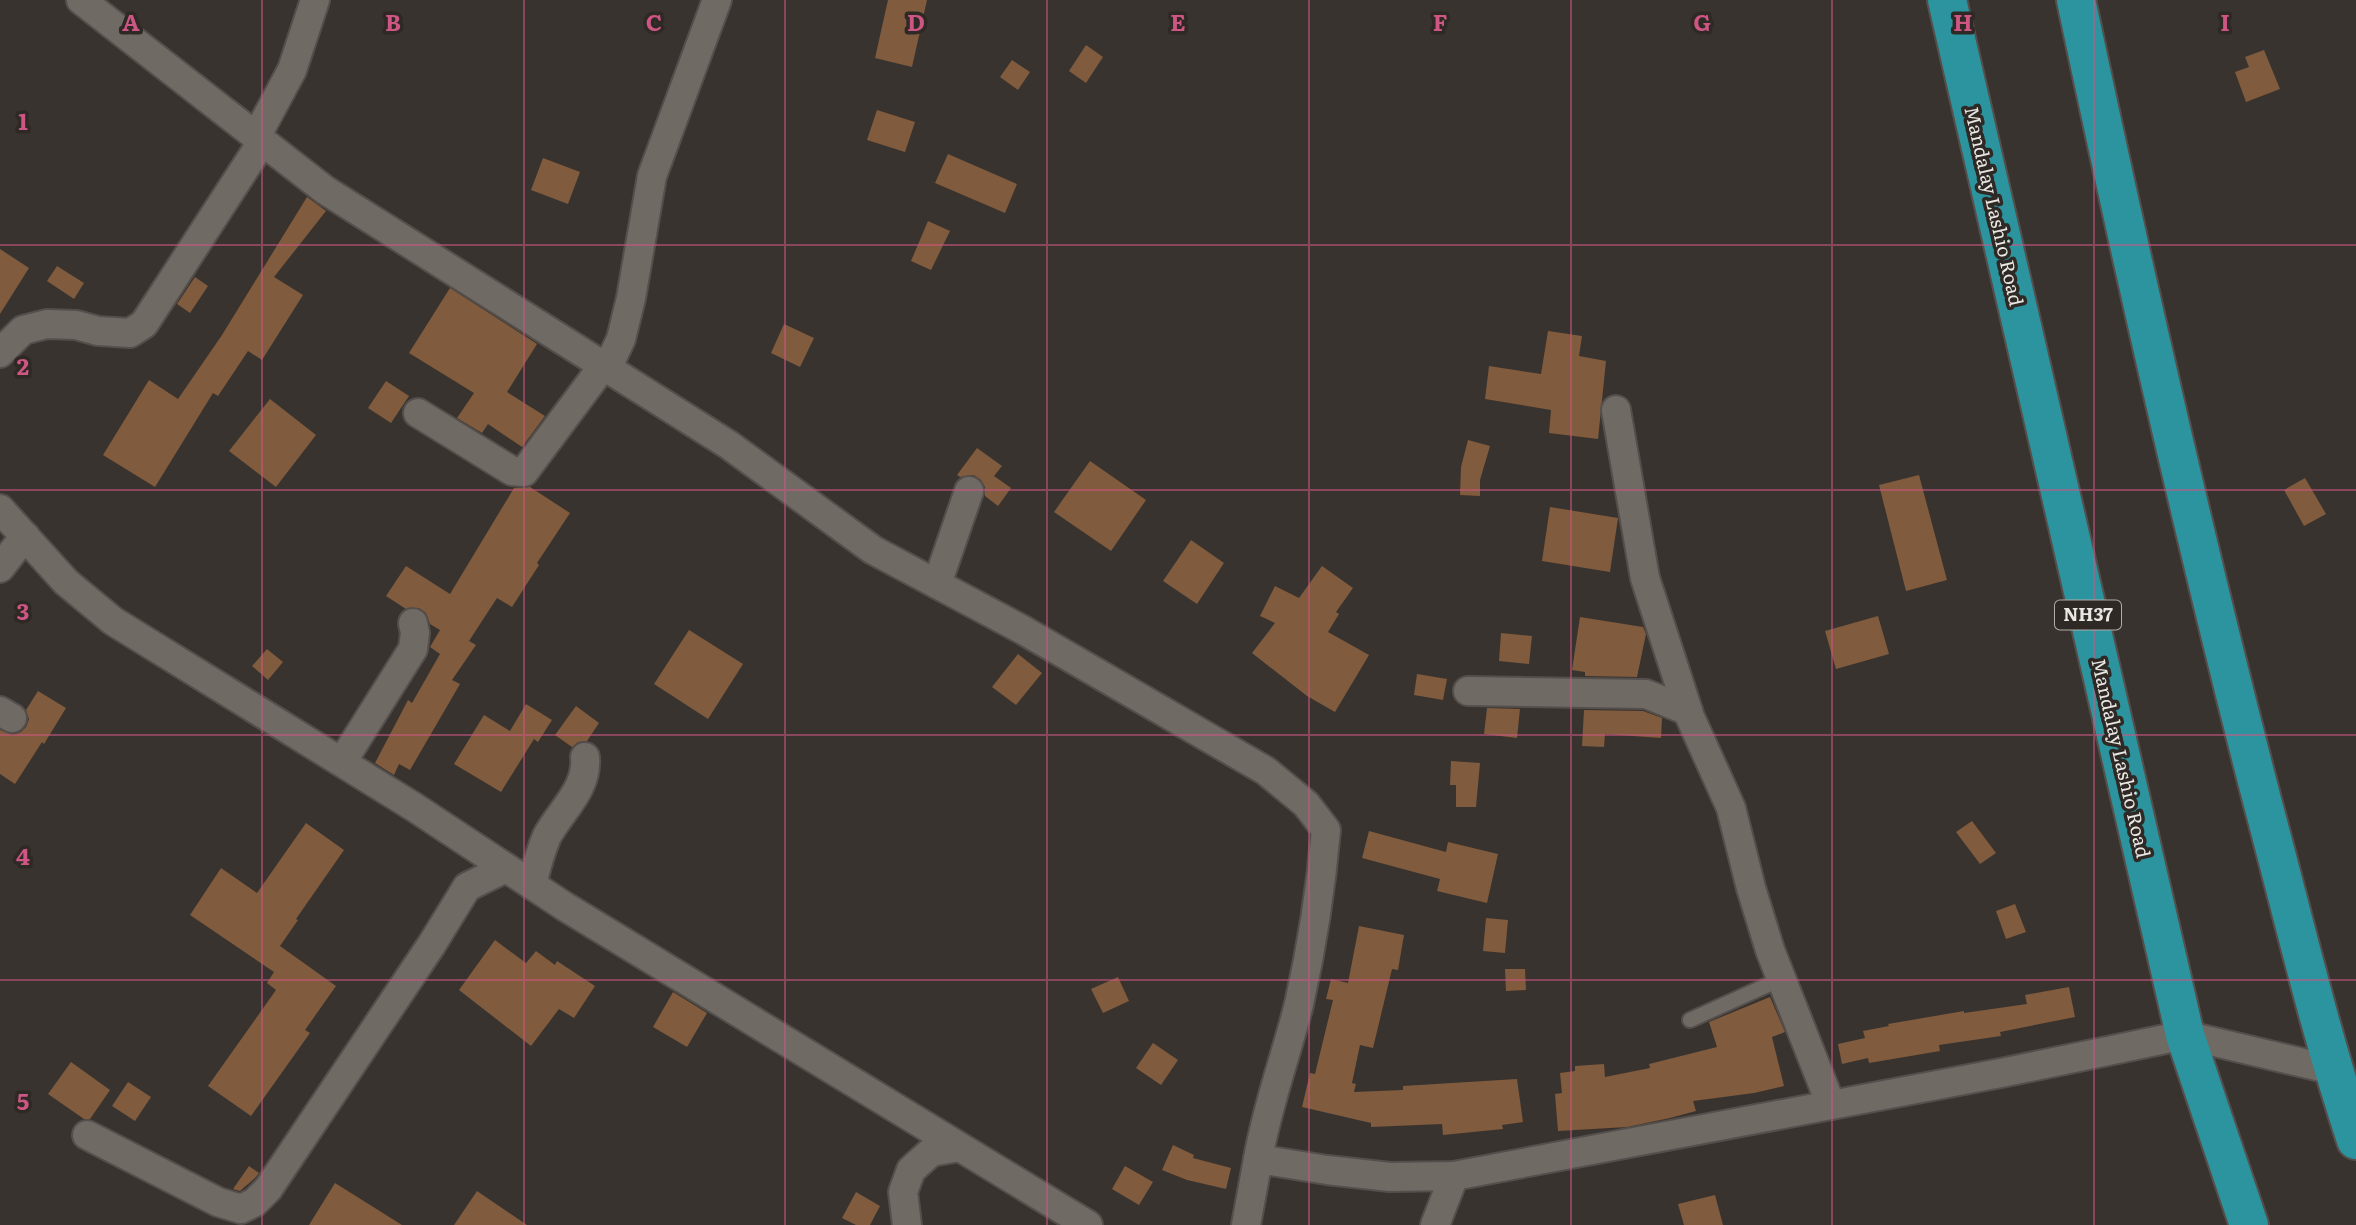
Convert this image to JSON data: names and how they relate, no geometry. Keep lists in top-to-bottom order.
{
  "streets": {
    "highway": ["Mandalay Lashio Road", "NH37"]
  },
  "grid": {
    "columns": [
      "A",
      "B",
      "C",
      "D",
      "E",
      "F",
      "G",
      "H",
      "I"
    ],
    "rows": [
      "1",
      "2",
      "3",
      "4",
      "5"
    ]
  }
}
